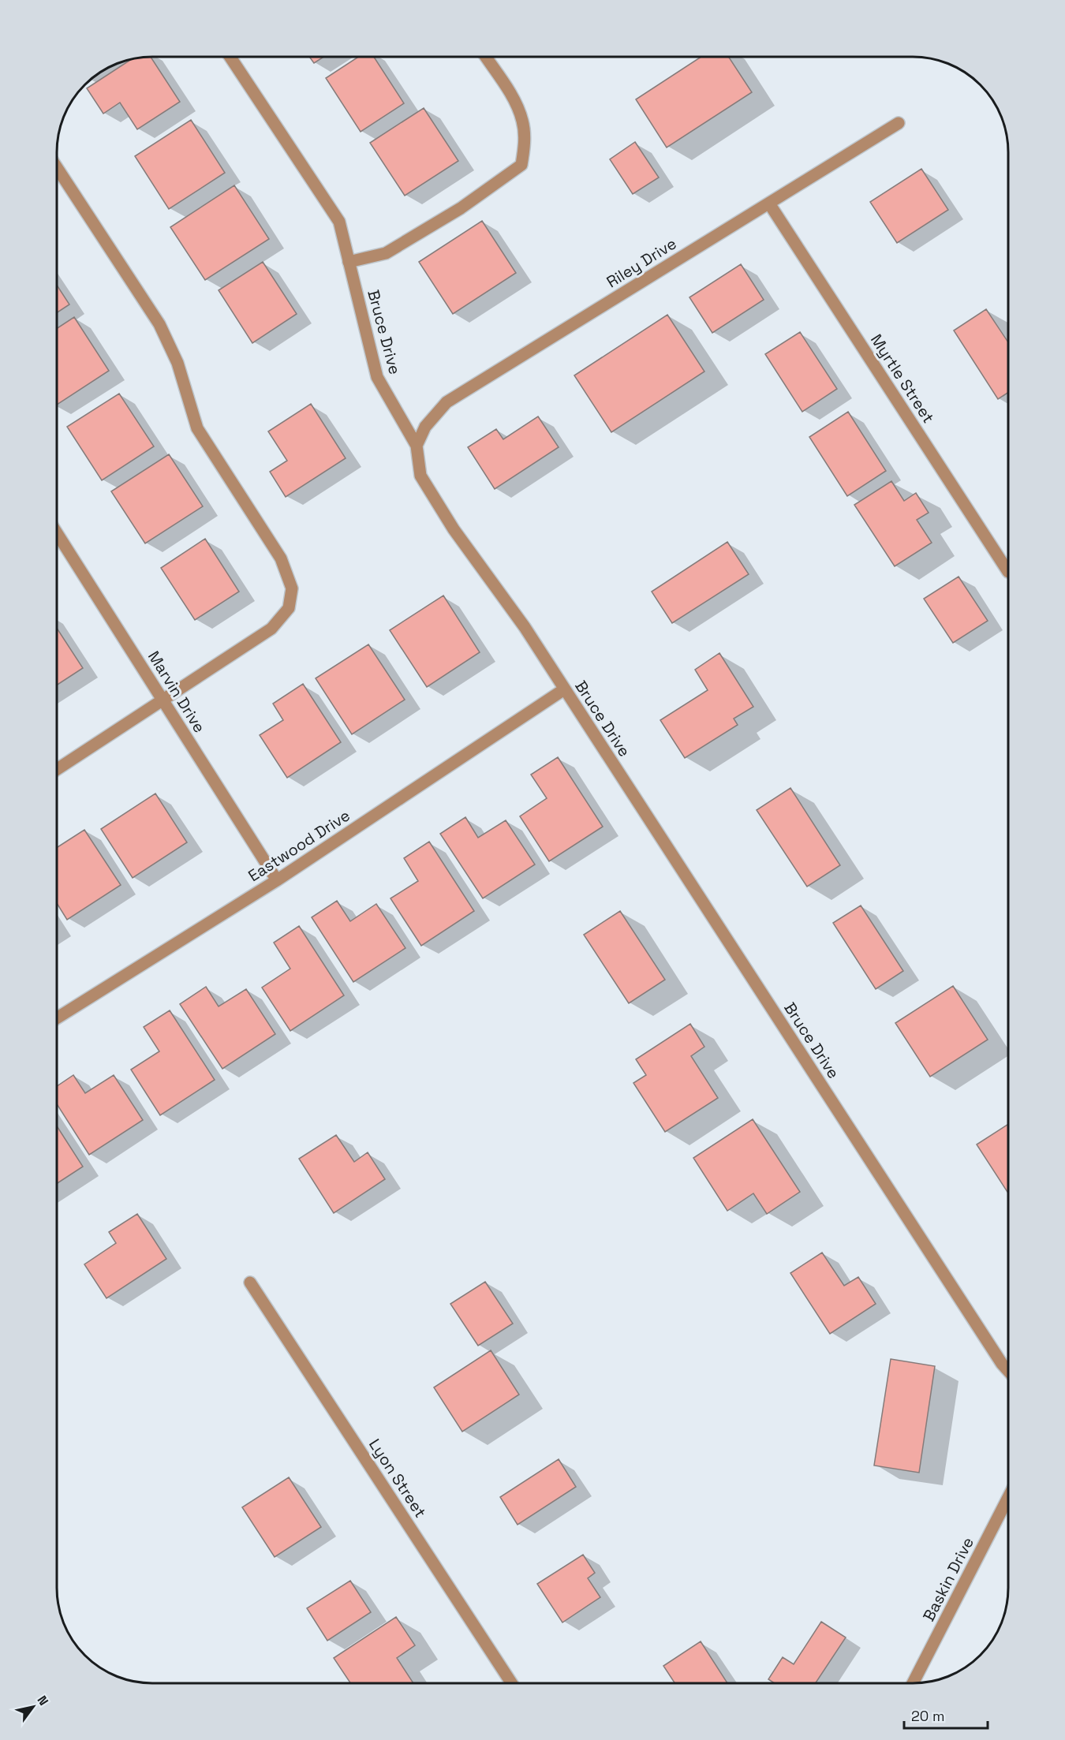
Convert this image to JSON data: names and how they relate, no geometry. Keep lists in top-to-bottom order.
{
  "streets": {
    "street": [
      "Riley Drive",
      "Bruce Drive",
      "Myrtle Street",
      "Marvin Drive",
      "Eastwood Drive",
      "Lyon Street",
      "Baskin Drive"
    ]
  },
  "crossings": [
    ["Riley Drive", "Bruce Drive"],
    ["Riley Drive", "Myrtle Street"],
    ["Bruce Drive", "Eastwood Drive"],
    ["Marvin Drive", "Eastwood Drive"]
  ],
  "scale_bar": "20 m",
  "north": "top right"
}
